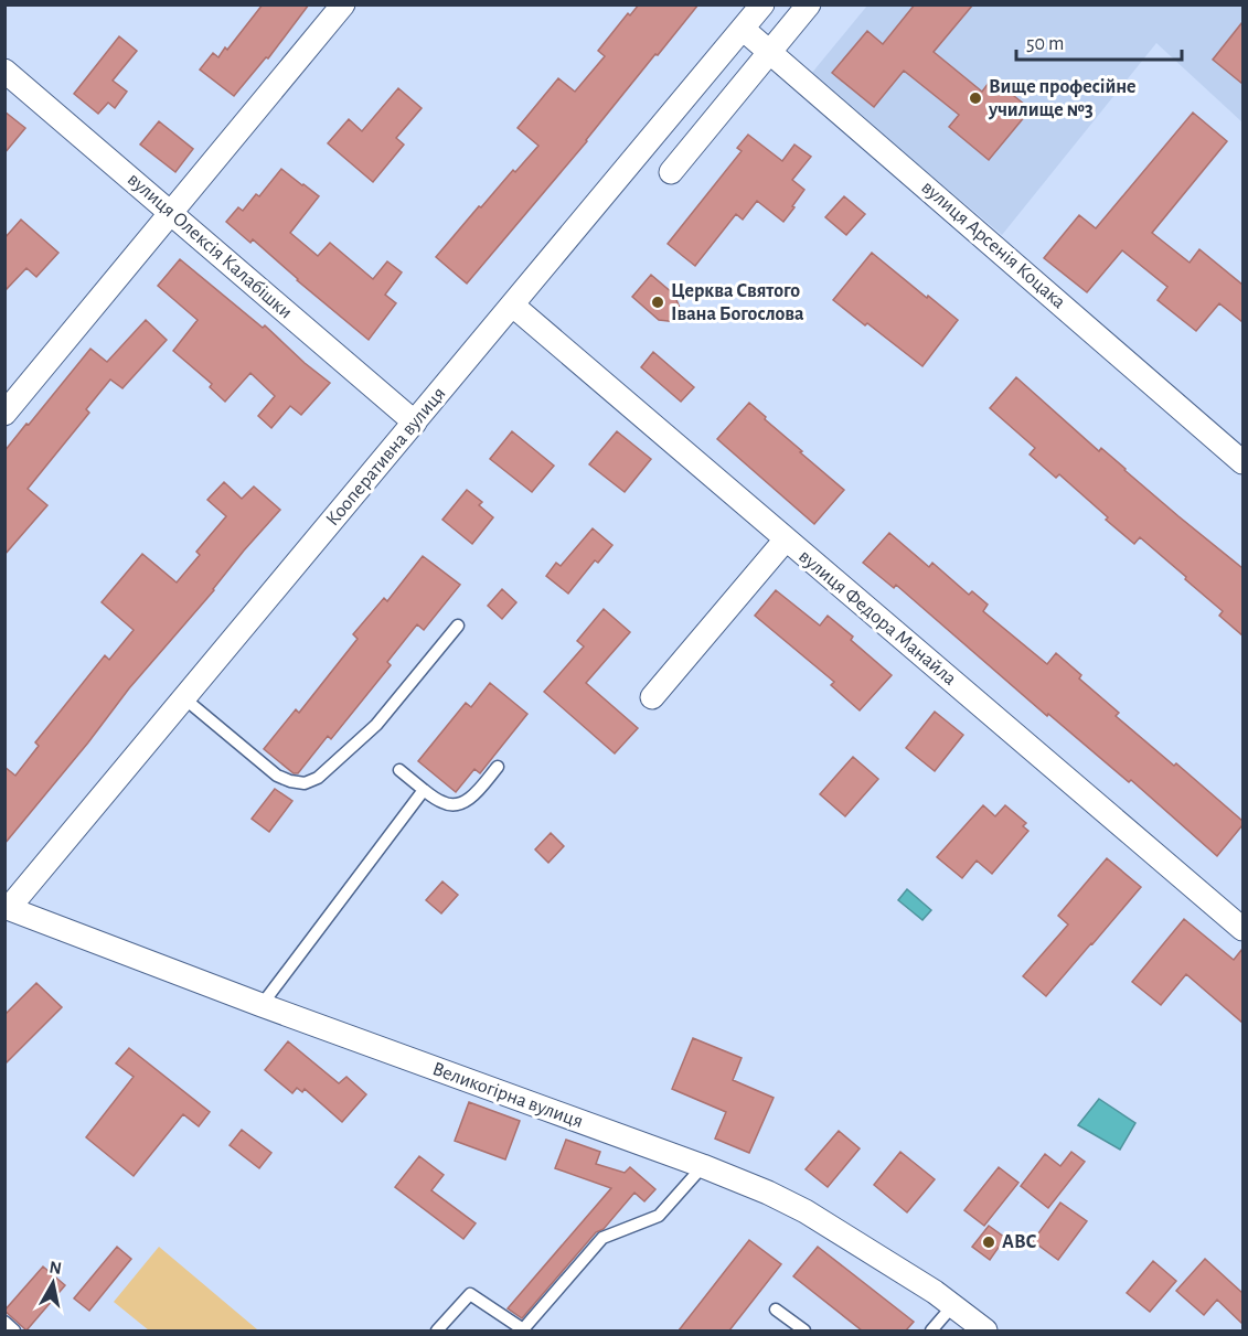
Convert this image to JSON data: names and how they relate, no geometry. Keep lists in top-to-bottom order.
{
  "streets": {
    "street": [
      "вулиця Арсенія Коцака",
      "вулиця Олексія Калабішки",
      "Кооперативна вулиця",
      "вулиця Федора Манайла",
      "Великогірна вулиця"
    ]
  },
  "crossings": [
    ["вулиця Арсенія Коцака", "Кооперативна вулиця"],
    ["вулиця Олексія Калабішки", "Кооперативна вулиця"],
    ["Кооперативна вулиця", "вулиця Федора Манайла"],
    ["Кооперативна вулиця", "Великогірна вулиця"]
  ],
  "places": ["Вище професійне училище №3", "Церква Святого Івана Богослова", "АВС"],
  "scale_bar": "50 m",
  "north": "top"
}
